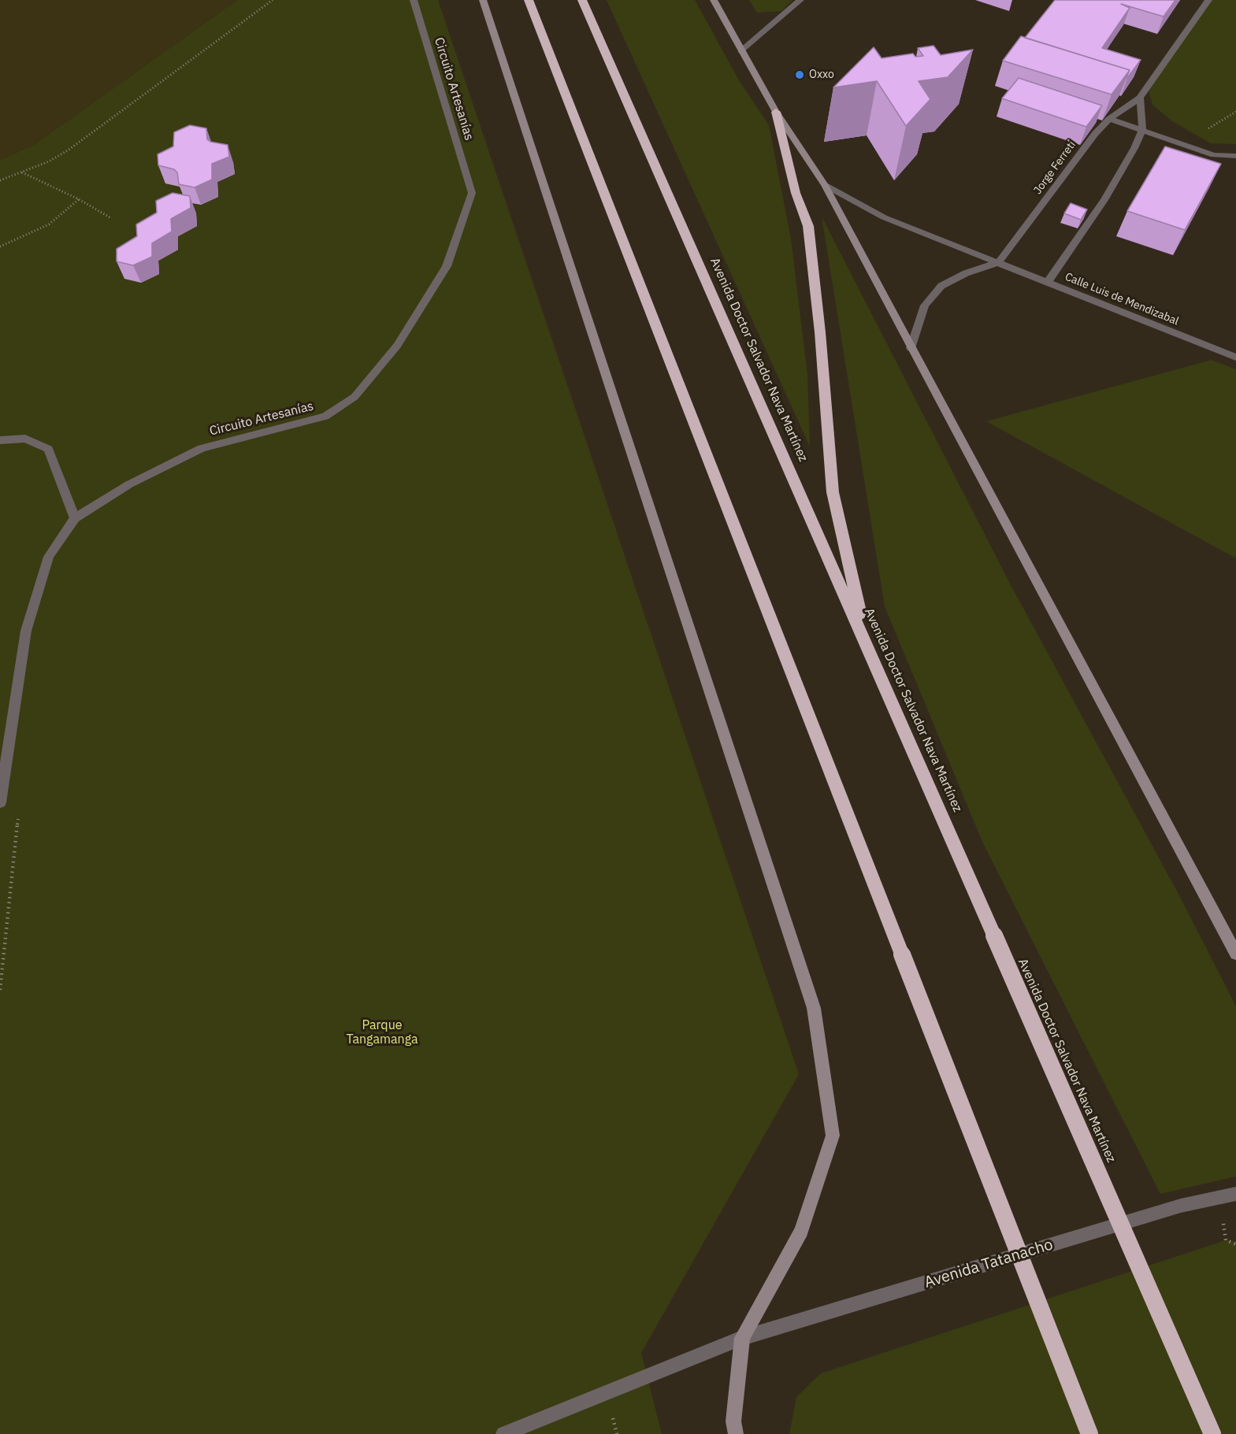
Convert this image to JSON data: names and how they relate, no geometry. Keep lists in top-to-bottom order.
{
  "streets": {
    "highway": ["Avenida Doctor Salvador Nava Martínez"],
    "street": [
      "Circuito Artesanías",
      "Jorge Ferreti",
      "Calle Luis de Mendizabal",
      "Avenida Tatanacho"
    ]
  },
  "crossings": [
    ["Jorge Ferreti", "Calle Luis de Mendizabal"]
  ],
  "parks": ["Parque Tangamanga"],
  "places": ["Oxxo"]
}
